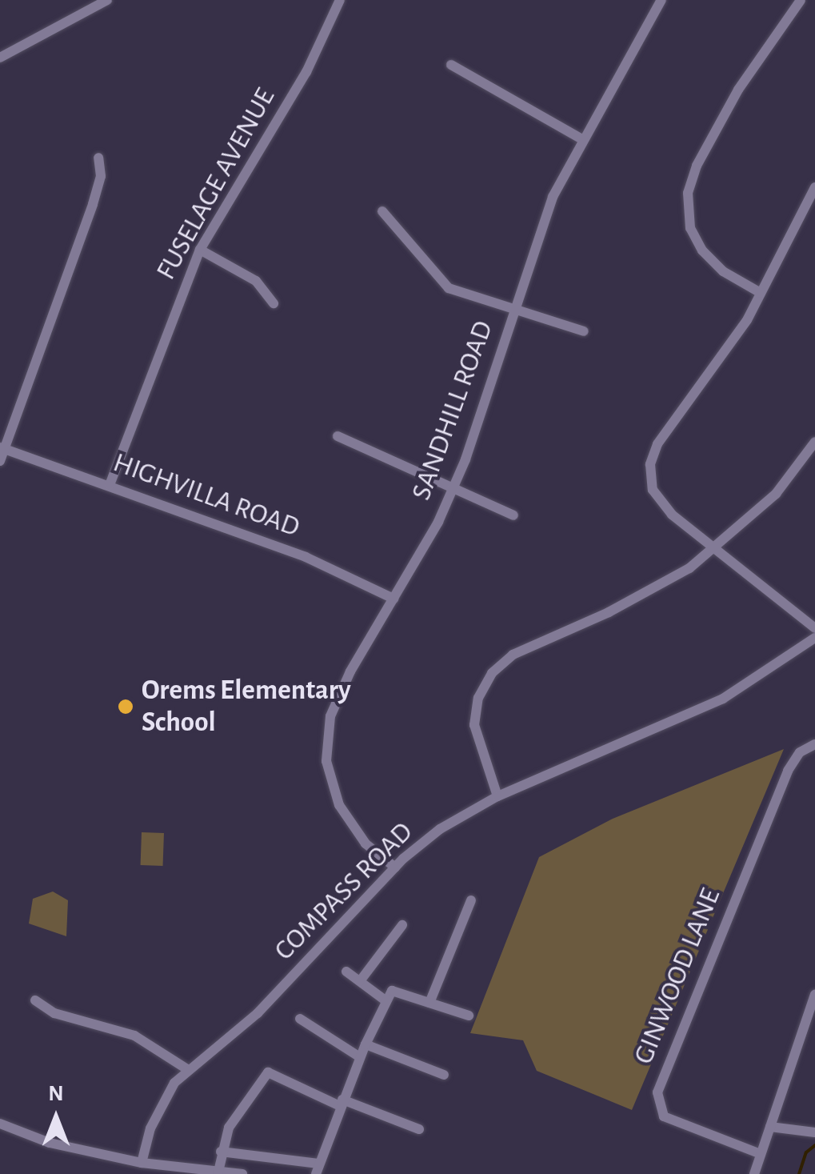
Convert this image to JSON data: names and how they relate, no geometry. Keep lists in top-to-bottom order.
{
  "streets": {
    "street": [
      "FUSELAGE AVENUE",
      "SANDHILL ROAD",
      "HIGHVILLA ROAD",
      "COMPASS ROAD",
      "GINWOOD LANE"
    ]
  },
  "crossings": [
    ["FUSELAGE AVENUE", "HIGHVILLA ROAD"],
    ["SANDHILL ROAD", "HIGHVILLA ROAD"],
    ["SANDHILL ROAD", "COMPASS ROAD"]
  ],
  "places": ["Orems Elementary School"],
  "north": "top"
}
